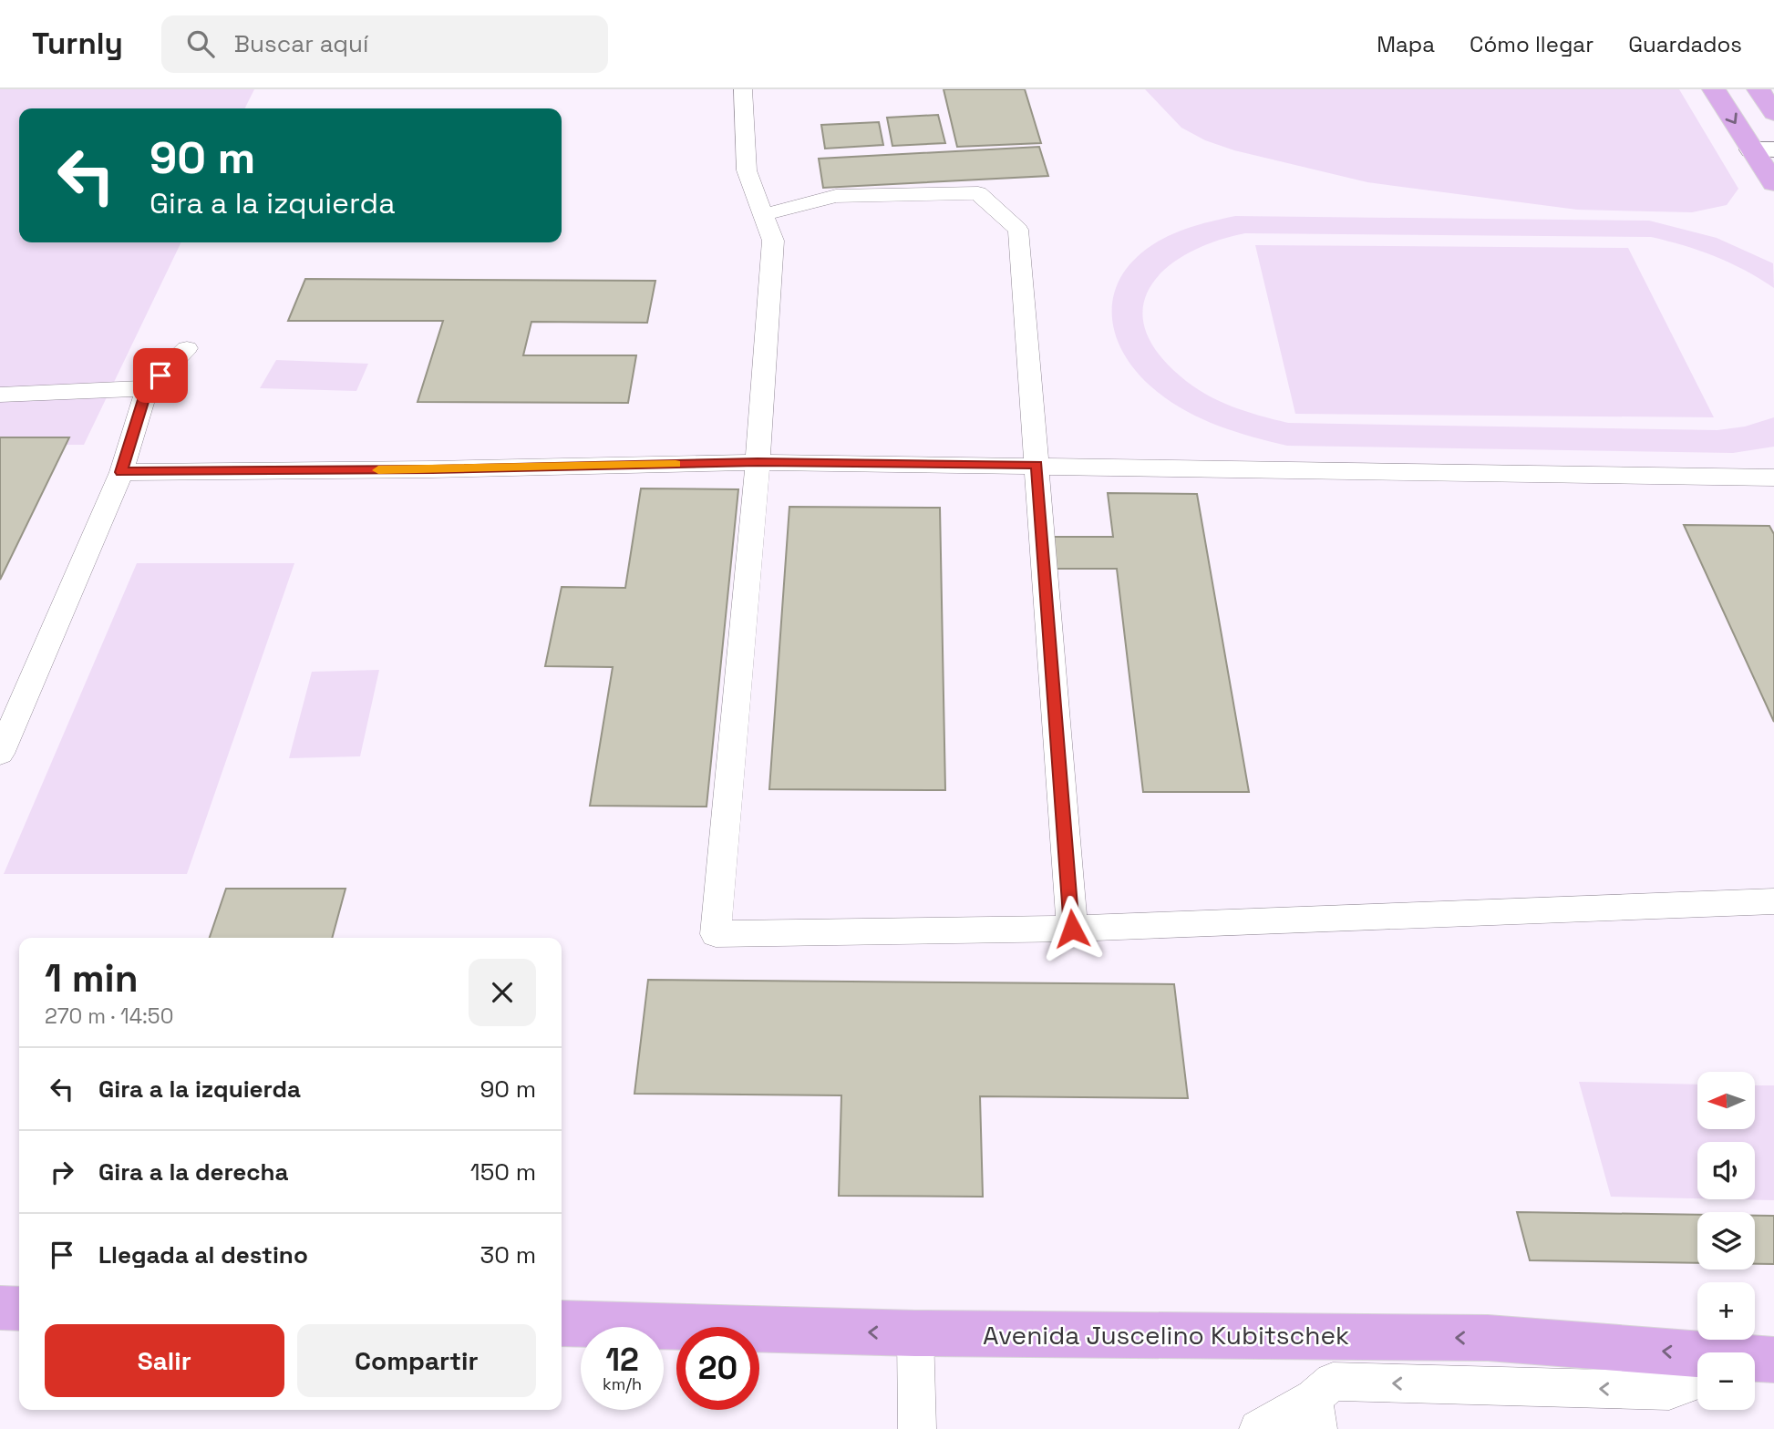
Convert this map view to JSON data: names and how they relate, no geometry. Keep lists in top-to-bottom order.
{
  "streets": {
    "main road": ["Avenida Juscelino Kubitschek"]
  },
  "one_way": ["Avenida Juscelino Kubitschek"],
  "north": "left",
  "page": {
    "header": "Turnly",
    "search": "Buscar aquí",
    "nav": ["Mapa", "Cómo llegar", "Guardados"],
    "turn": ["90 m", "Gira a la izquierda"],
    "heading": ["1 min", "270 m · 14:50"],
    "list": [
      {
        "name": "Gira a la izquierda",
        "value": "90 m"
      },
      {
        "name": "Gira a la derecha",
        "value": "150 m"
      },
      {
        "name": "Llegada al destino",
        "value": "30 m"
      }
    ],
    "map_buttons": ["+", "−"],
    "buttons": ["Salir", "Compartir"],
    "speed": "12 km/h",
    "limit": "20"
  }
}
